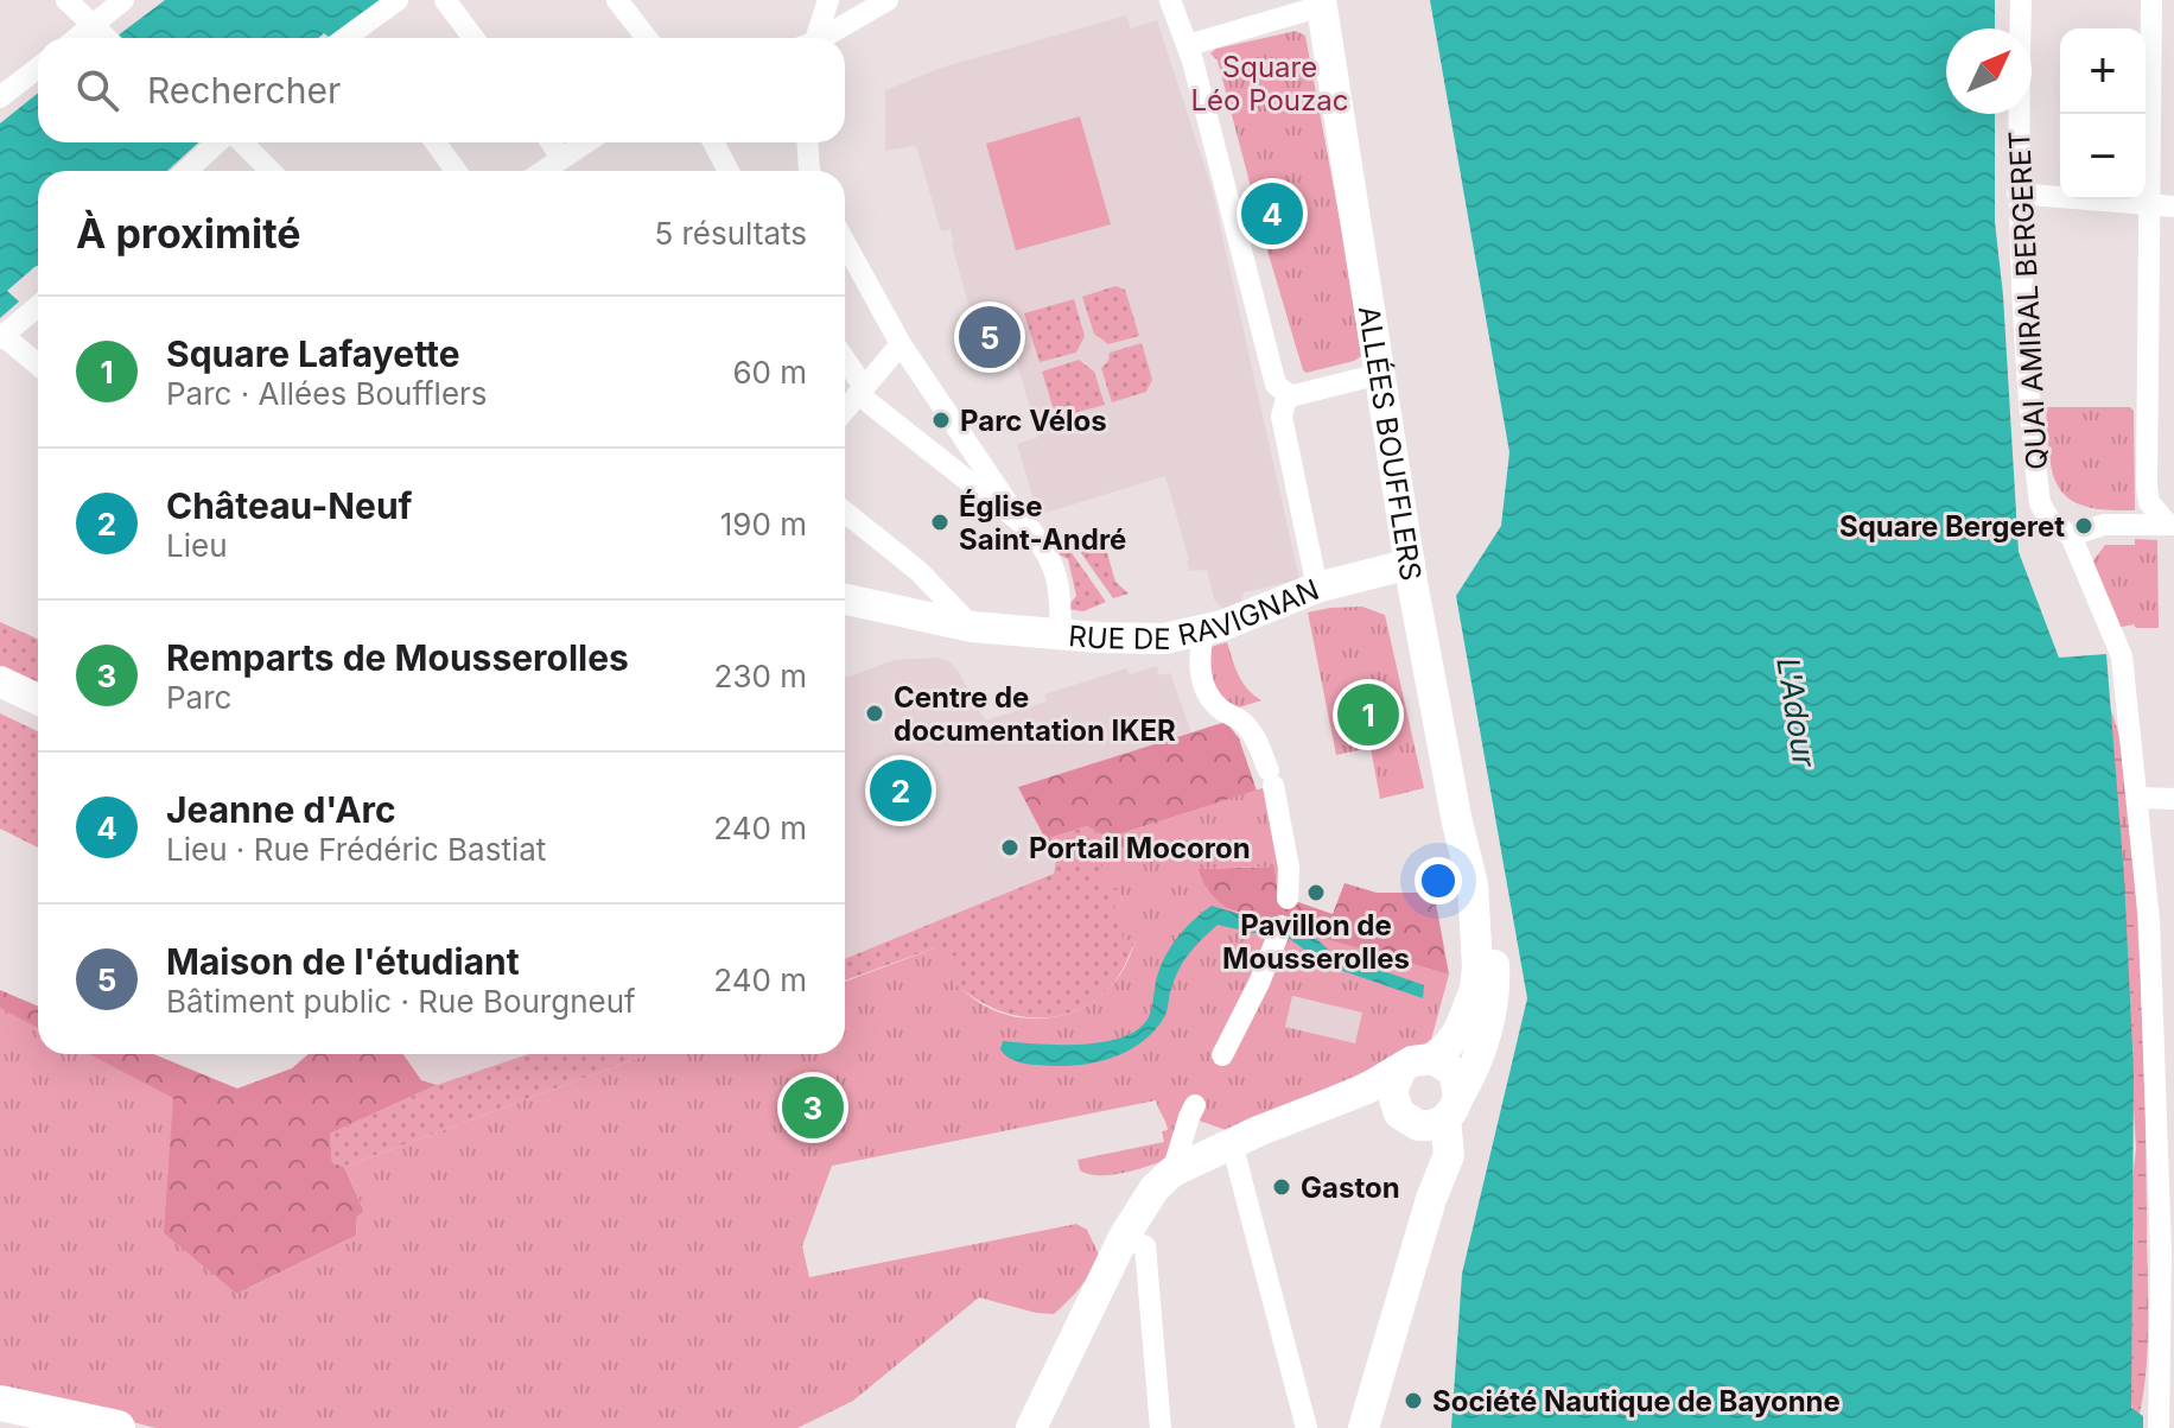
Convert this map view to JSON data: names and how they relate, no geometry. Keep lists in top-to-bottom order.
{
  "streets": {
    "main road": ["ALLÉES BOUFFLERS", "RUE DE RAVIGNAN"],
    "street": ["QUAI AMIRAL BERGERET"]
  },
  "crossings": [
    ["ALLÉES BOUFFLERS", "RUE DE RAVIGNAN"]
  ],
  "water": ["L'Adour"],
  "parks": ["Square Léo Pouzac"],
  "places": [
    "Parc Vélos",
    "Église Saint-André",
    "Square Bergeret",
    "Centre de documentation IKER",
    "Portail Mocoron",
    "Pavillon de Mousserolles",
    "Gaston",
    "Société Nautique de Bayonne"
  ],
  "north": "top right",
  "page": {
    "map_buttons": ["+", "−"],
    "search": "Rechercher",
    "heading": ["À proximité", "5 résultats"],
    "pins": [
      "4",
      "5",
      "1",
      "2",
      "3"
    ],
    "list": [
      {
        "mark": "1",
        "name": "Square Lafayette",
        "note": "Parc · Allées Boufflers",
        "value": "60 m"
      },
      {
        "mark": "2",
        "name": "Château-Neuf",
        "note": "Lieu",
        "value": "190 m"
      },
      {
        "mark": "3",
        "name": "Remparts de Mousserolles",
        "note": "Parc",
        "value": "230 m"
      },
      {
        "mark": "4",
        "name": "Jeanne d'Arc",
        "note": "Lieu · Rue Frédéric Bastiat",
        "value": "240 m"
      },
      {
        "mark": "5",
        "name": "Maison de l'étudiant",
        "note": "Bâtiment public · Rue Bourgneuf",
        "value": "240 m"
      }
    ]
  }
}
